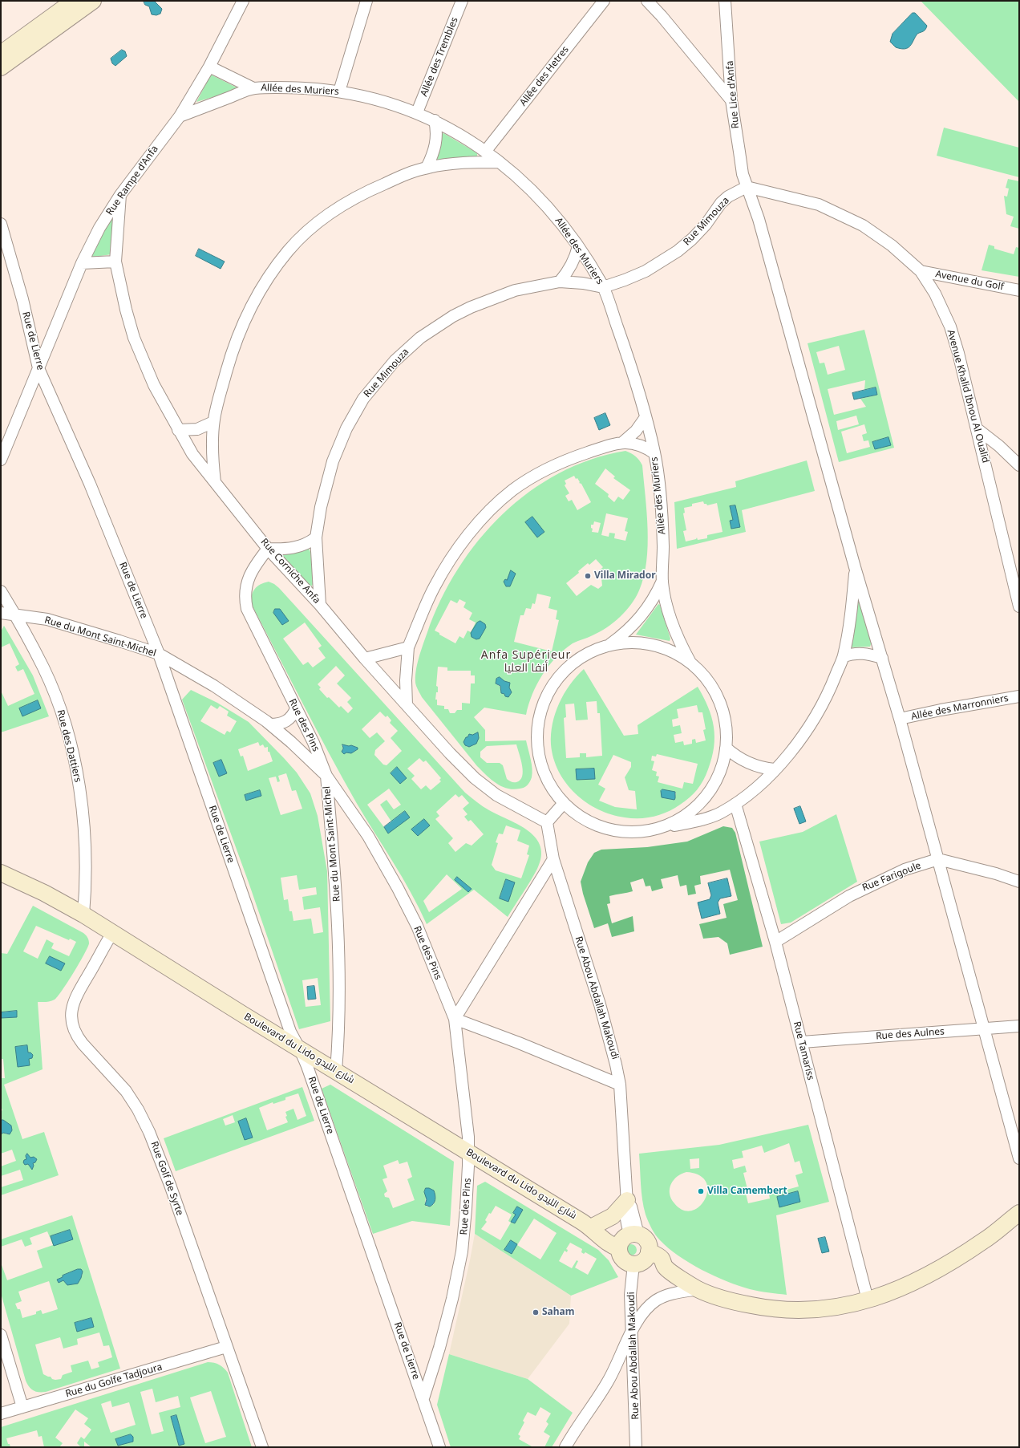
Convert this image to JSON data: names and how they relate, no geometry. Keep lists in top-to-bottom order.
{
  "streets": {
    "main road": ["Boulevard du Lido شارع الليدو"],
    "street": [
      "Allée des Trembles",
      "Allêe des Hetres",
      "Allée des Muriers",
      "Rue Lice d'Anfa",
      "Rue Rampe d'Anfa",
      "Rue Mimouza",
      "Avenue du Golf",
      "Rue de Lierre",
      "Avenue Khalid Ibnou Al Oualid",
      "Rue Corniche Anfa",
      "Rue du Mont Saint-Michel",
      "Allée des Marronniers",
      "Rue des Pins",
      "Rue des Dattiers",
      "Rue Farigoule",
      "Rue Abou Abdallah Makoudi",
      "Rue des Aulnes",
      "Rue Tamariss",
      "Rue Golf de Syrte",
      "Rue du Golfe Tadjoura"
    ]
  },
  "crossings": [
    ["Allée des Trembles", "Allée des Muriers"],
    ["Allêe des Hetres", "Allée des Muriers"],
    ["Allée des Muriers", "Rue Rampe d'Anfa"],
    ["Allée des Muriers", "Rue Mimouza"],
    ["Rue Lice d'Anfa", "Rue Mimouza"],
    ["Rue Lice d'Anfa", "Avenue Khalid Ibnou Al Oualid"],
    ["Rue Lice d'Anfa", "Allée des Marronniers"],
    ["Rue Lice d'Anfa", "Rue Farigoule"],
    ["Rue Lice d'Anfa", "Rue des Aulnes"],
    ["Rue Rampe d'Anfa", "Rue de Lierre"],
    ["Rue Rampe d'Anfa", "Rue Corniche Anfa"],
    ["Rue Mimouza", "Avenue Khalid Ibnou Al Oualid"],
    ["Rue Mimouza", "Rue Corniche Anfa"],
    ["Avenue du Golf", "Avenue Khalid Ibnou Al Oualid"],
    ["Rue de Lierre", "Rue du Mont Saint-Michel"],
    ["Rue de Lierre", "Rue des Pins"],
    ["Rue de Lierre", "Boulevard du Lido شارع الليدو"],
    ["Rue Corniche Anfa", "Rue des Pins"],
    ["Rue Corniche Anfa", "Rue Abou Abdallah Makoudi"],
    ["Rue du Mont Saint-Michel", "Rue des Pins"],
    ["Rue du Mont Saint-Michel", "Rue des Dattiers"],
    ["Rue du Mont Saint-Michel", "Boulevard du Lido شارع الليدو"],
    ["Rue des Pins", "Boulevard du Lido شارع الليدو"],
    ["Rue des Dattiers", "Boulevard du Lido شارع الليدو"],
    ["Rue Farigoule", "Rue Tamariss"],
    ["Rue Abou Abdallah Makoudi", "Boulevard du Lido شارع الليدو"],
    ["Rue des Aulnes", "Rue Tamariss"],
    ["Boulevard du Lido شارع الليدو", "Rue Golf de Syrte"],
    ["Rue Golf de Syrte", "Rue du Golfe Tadjoura"]
  ],
  "districts": ["Anfa Supérieur أنفا العليا"],
  "places": ["Villa Mirador", "Villa Camembert", "Saham"]
}
